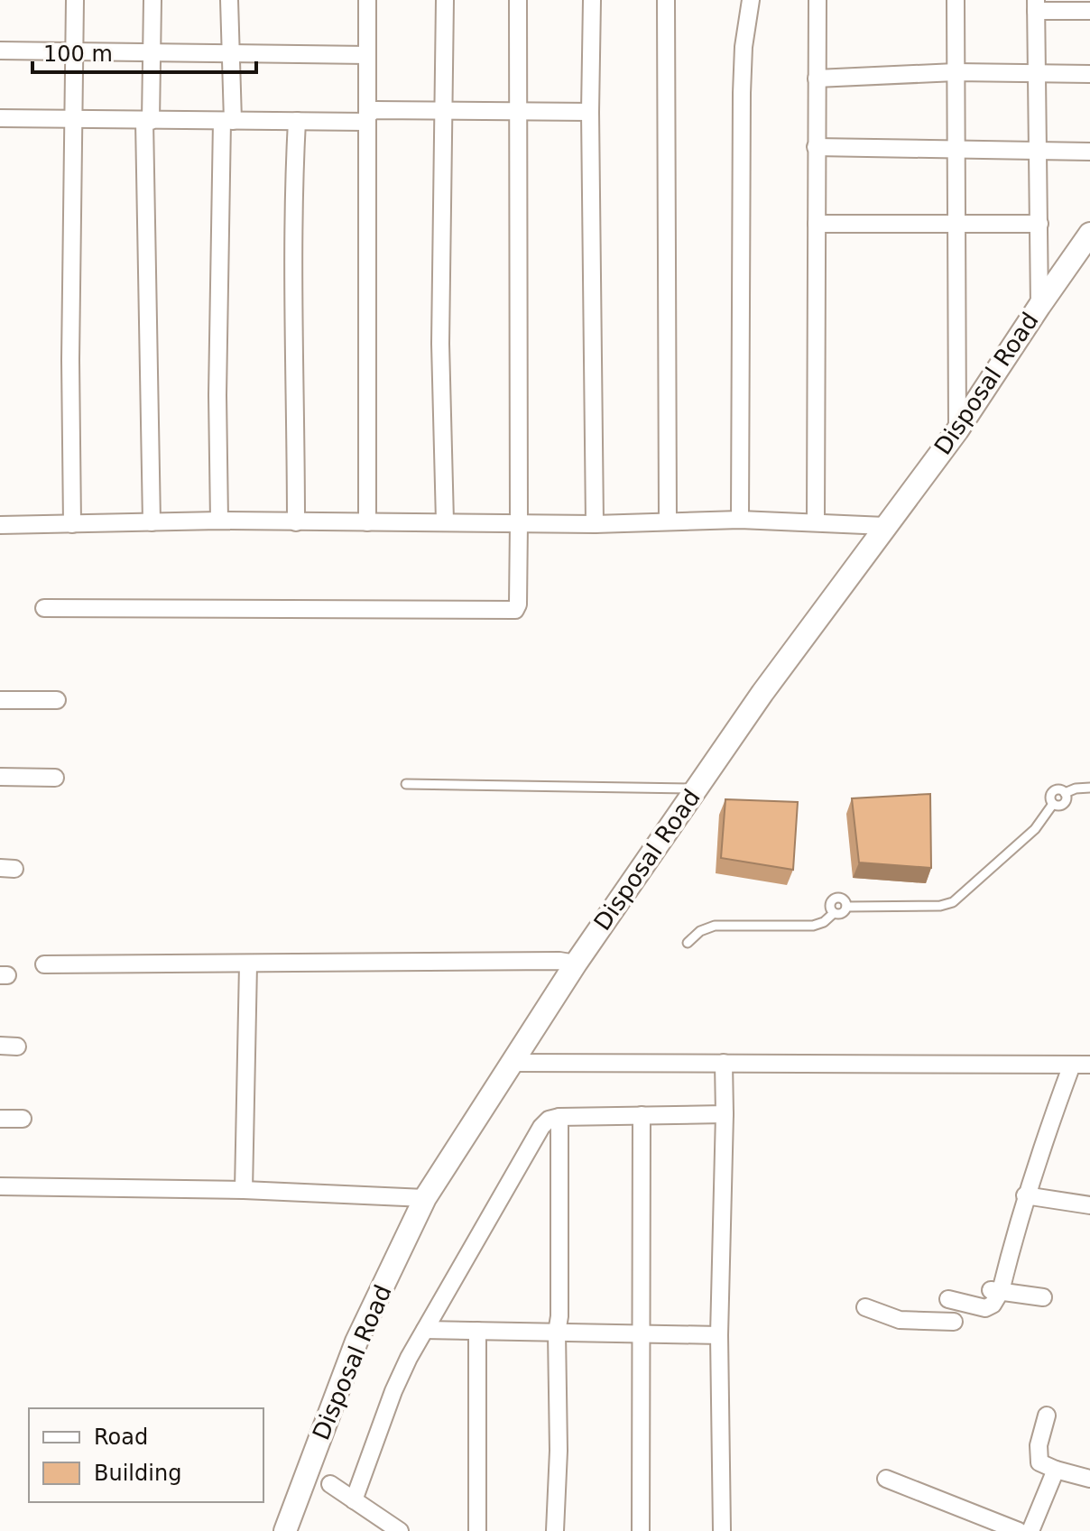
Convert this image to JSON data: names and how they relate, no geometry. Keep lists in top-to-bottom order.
{
  "streets": {
    "street": ["Disposal Road"]
  },
  "legend": ["Road", "Building"],
  "scale_bar": "100 m"
}
